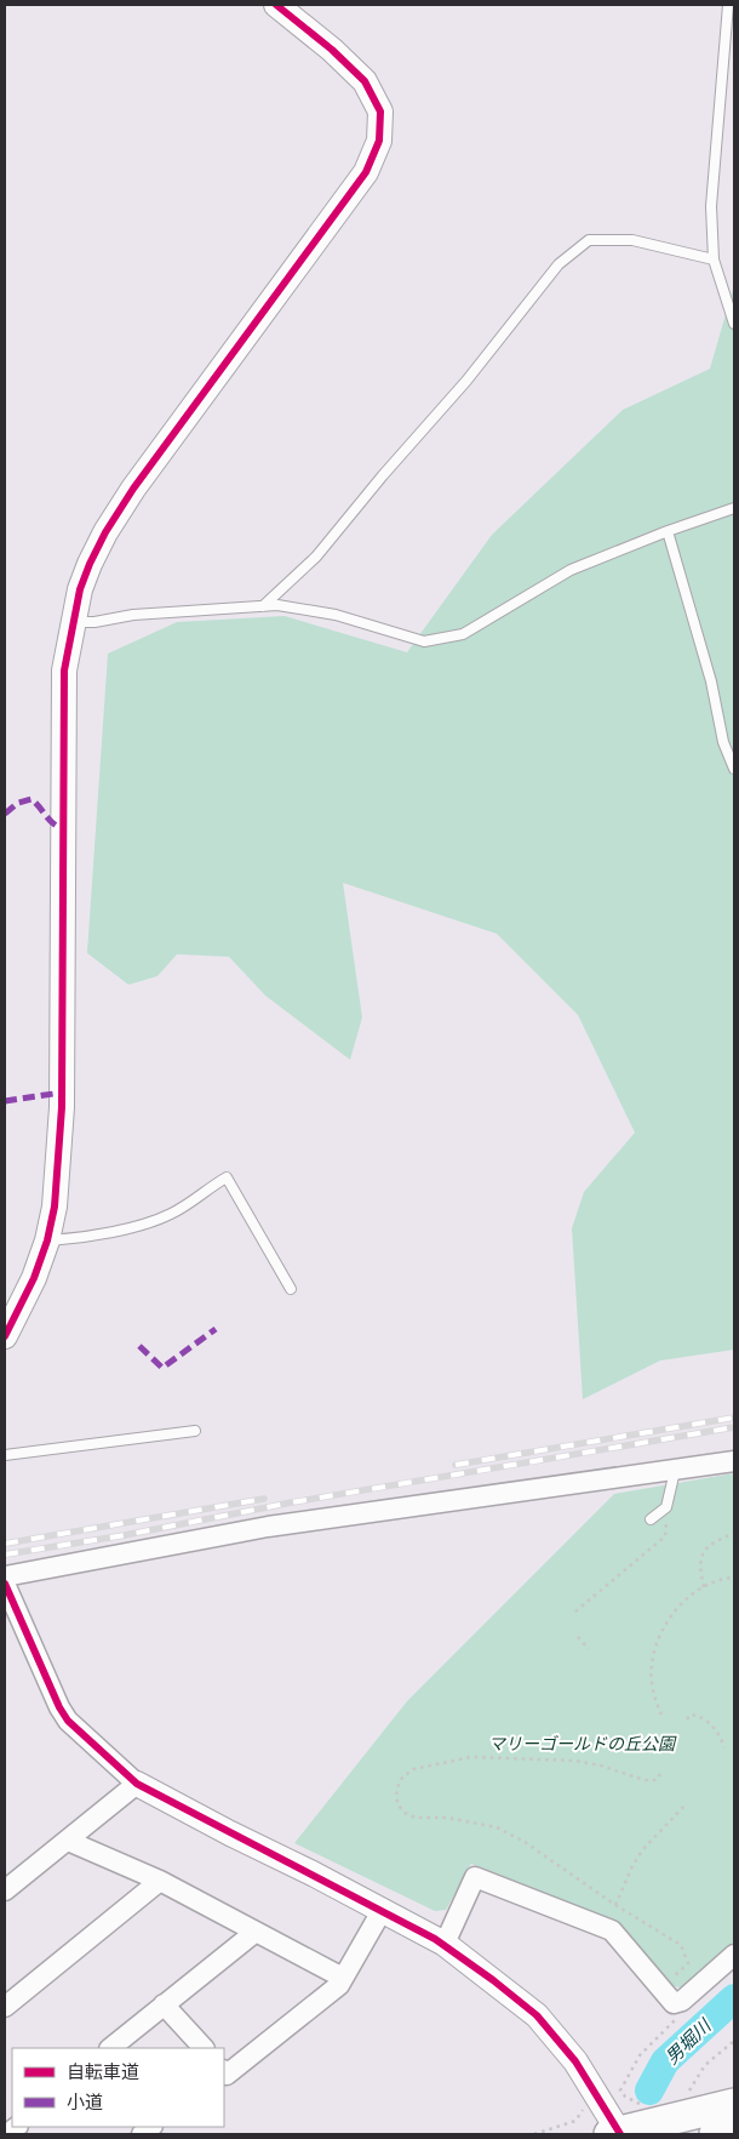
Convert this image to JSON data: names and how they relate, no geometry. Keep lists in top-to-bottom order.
{
  "water": ["男堀川"],
  "parks": ["マリーゴールドの丘公園"],
  "legend": ["自転車道", "小道"]
}
